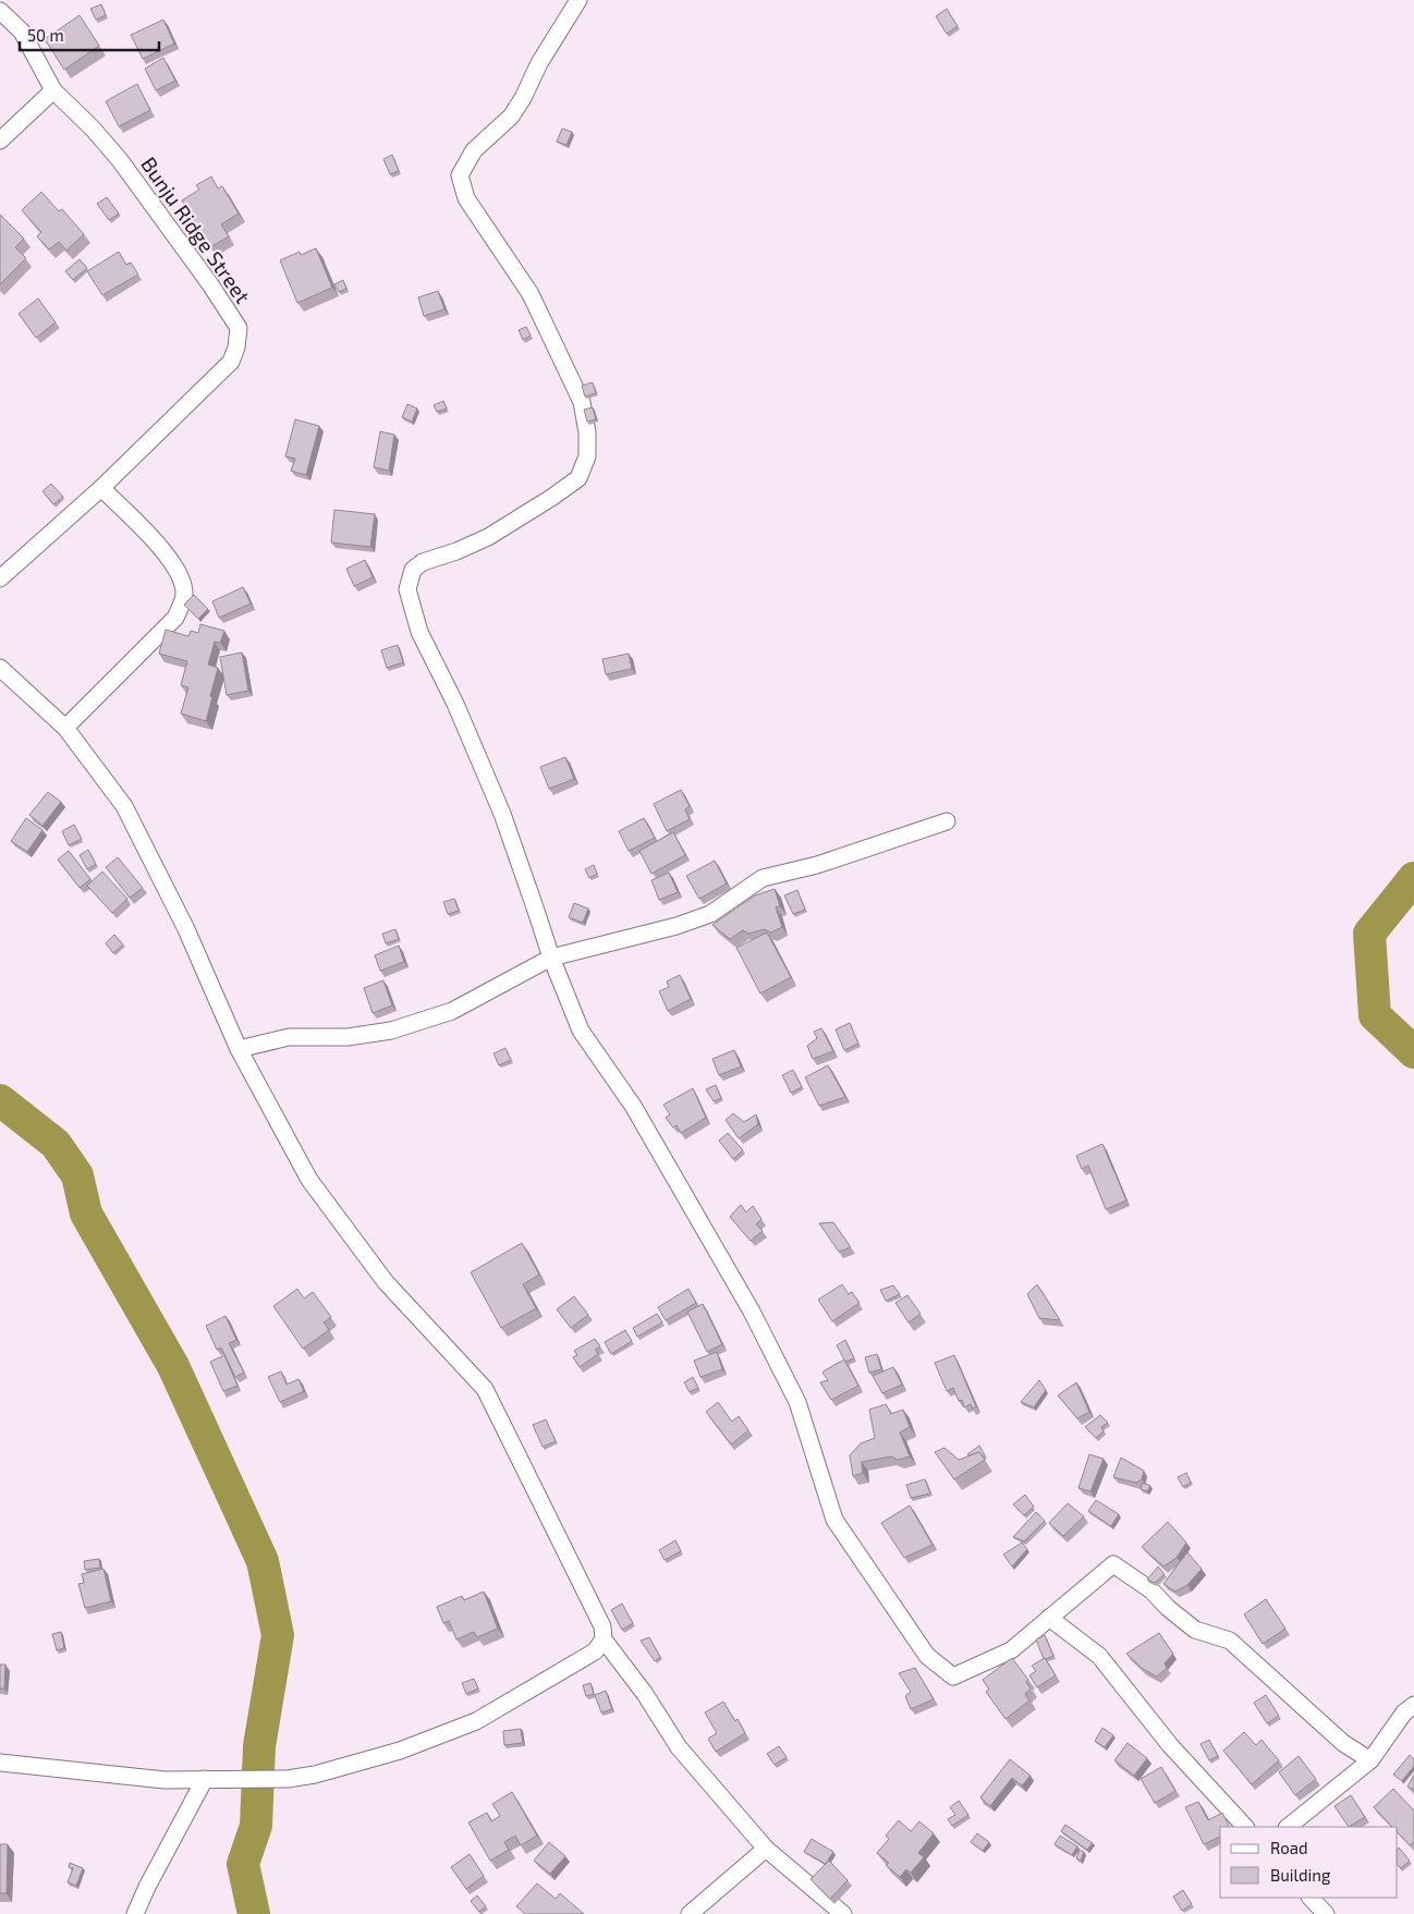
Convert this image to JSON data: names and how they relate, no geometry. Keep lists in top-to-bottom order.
{
  "streets": {
    "street": ["Bunju Ridge Street"]
  },
  "legend": ["Road", "Building"],
  "scale_bar": "50 m"
}
